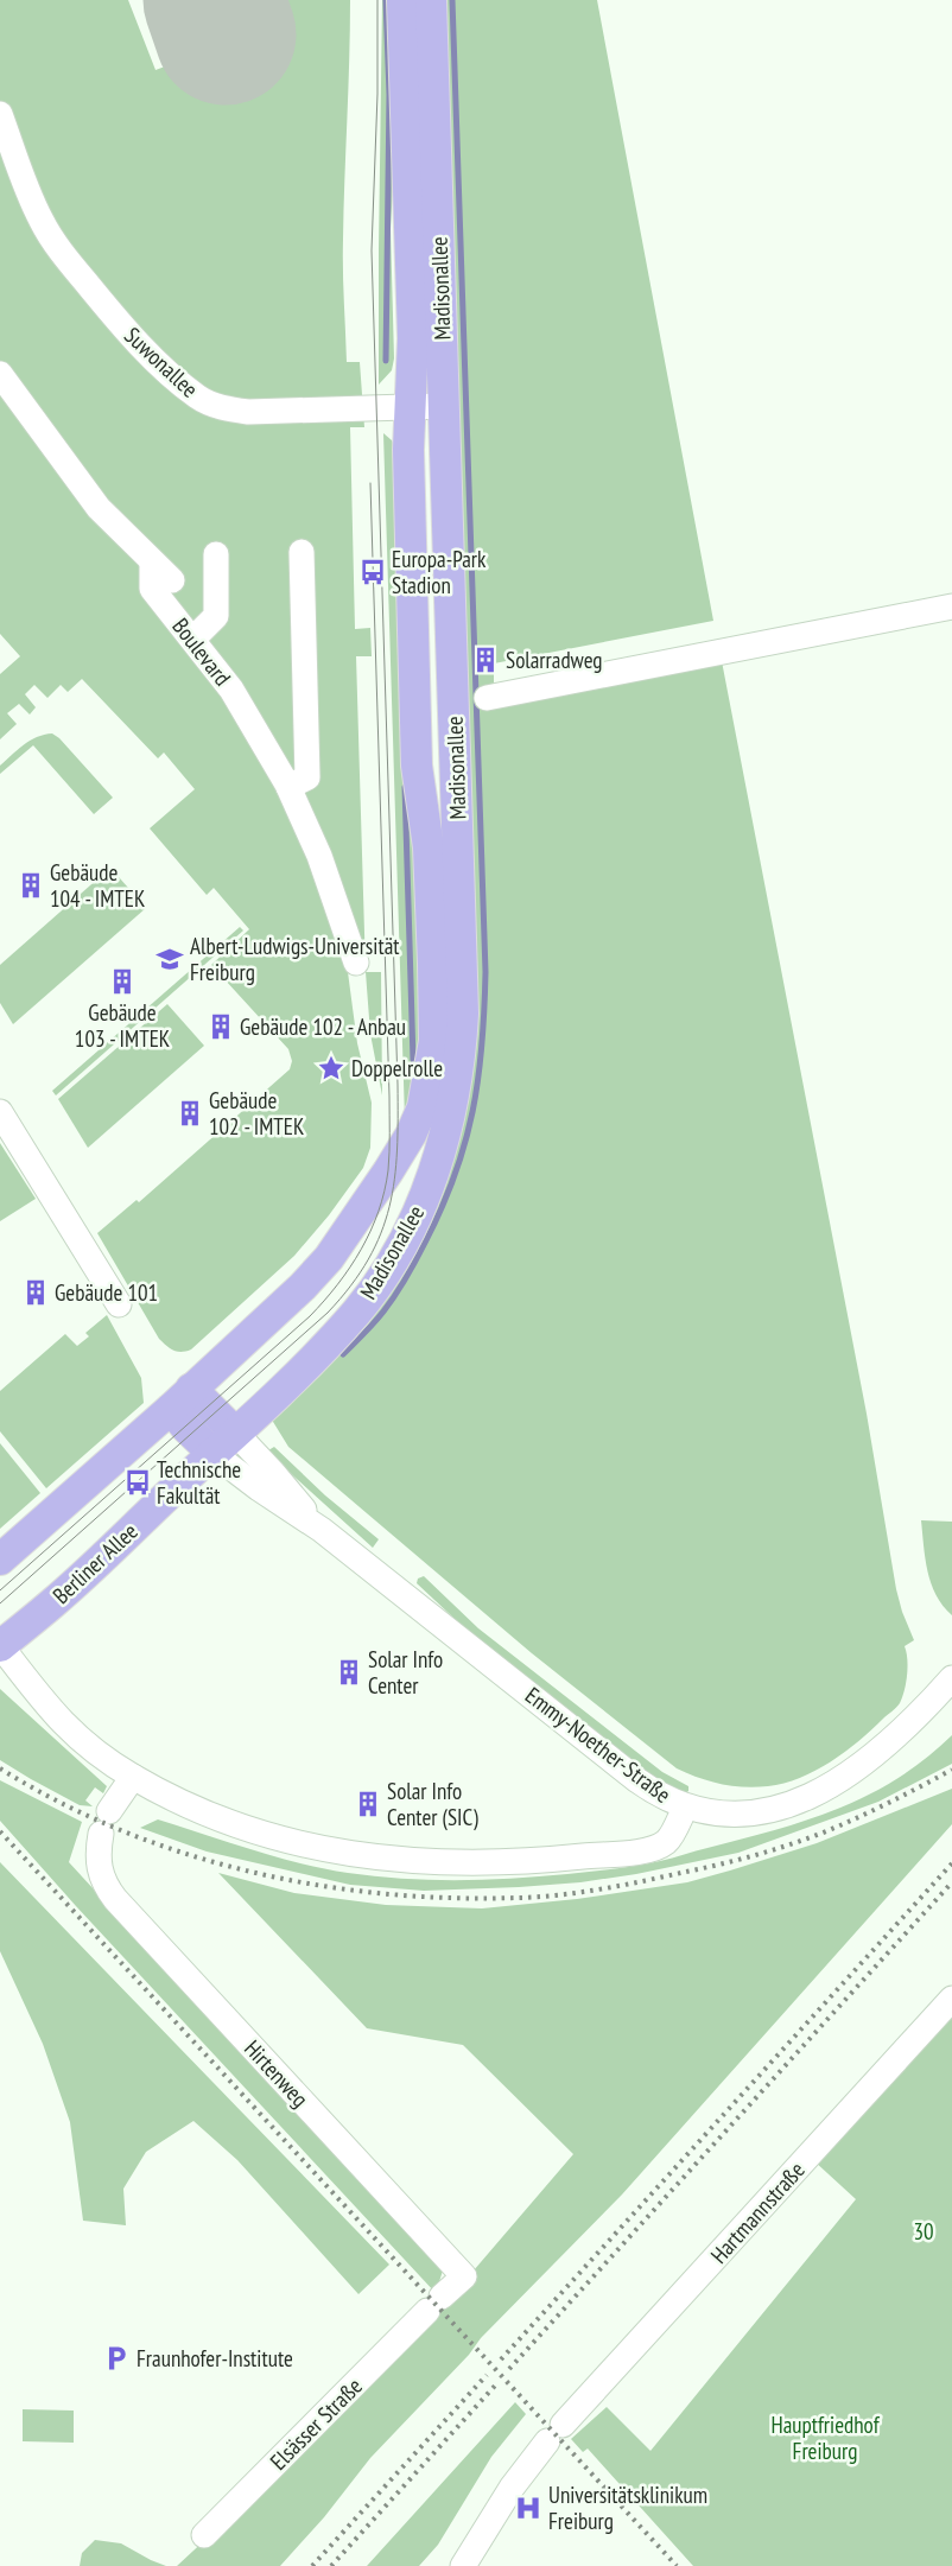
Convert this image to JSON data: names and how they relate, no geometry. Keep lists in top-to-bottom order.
{
  "streets": {
    "main road": ["Madisonallee", "Berliner Allee"],
    "street": [
      "Suwonallee",
      "Boulevard",
      "Emmy-Noether-Straße",
      "Hirtenweg",
      "Hartmannstraße",
      "Elsässer Straße"
    ]
  },
  "crossings": [
    ["Madisonallee", "Suwonallee"],
    ["Madisonallee", "Berliner Allee"],
    ["Madisonallee", "Emmy-Noether-Straße"],
    ["Berliner Allee", "Emmy-Noether-Straße"],
    ["Hirtenweg", "Elsässer Straße"]
  ],
  "parks": ["30", "Hauptfriedhof Freiburg"],
  "places": {
    "bus stop": ["Europa-Park Stadion", "Technische Fakultät"],
    "building": [
      "Solarradweg",
      "Gebäude 104 - IMTEK",
      "Gebäude 103 - IMTEK",
      "Gebäude 102 - Anbau",
      "Gebäude 102 - IMTEK",
      "Gebäude 101",
      "Solar Info Center",
      "Solar Info Center (SIC)"
    ],
    "school or university": ["Albert-Ludwigs-Universität Freiburg"],
    "place": ["Doppelrolle"],
    "parking": ["Fraunhofer-Institute"],
    "hospital": ["Universitätsklinikum Freiburg"]
  }
}
